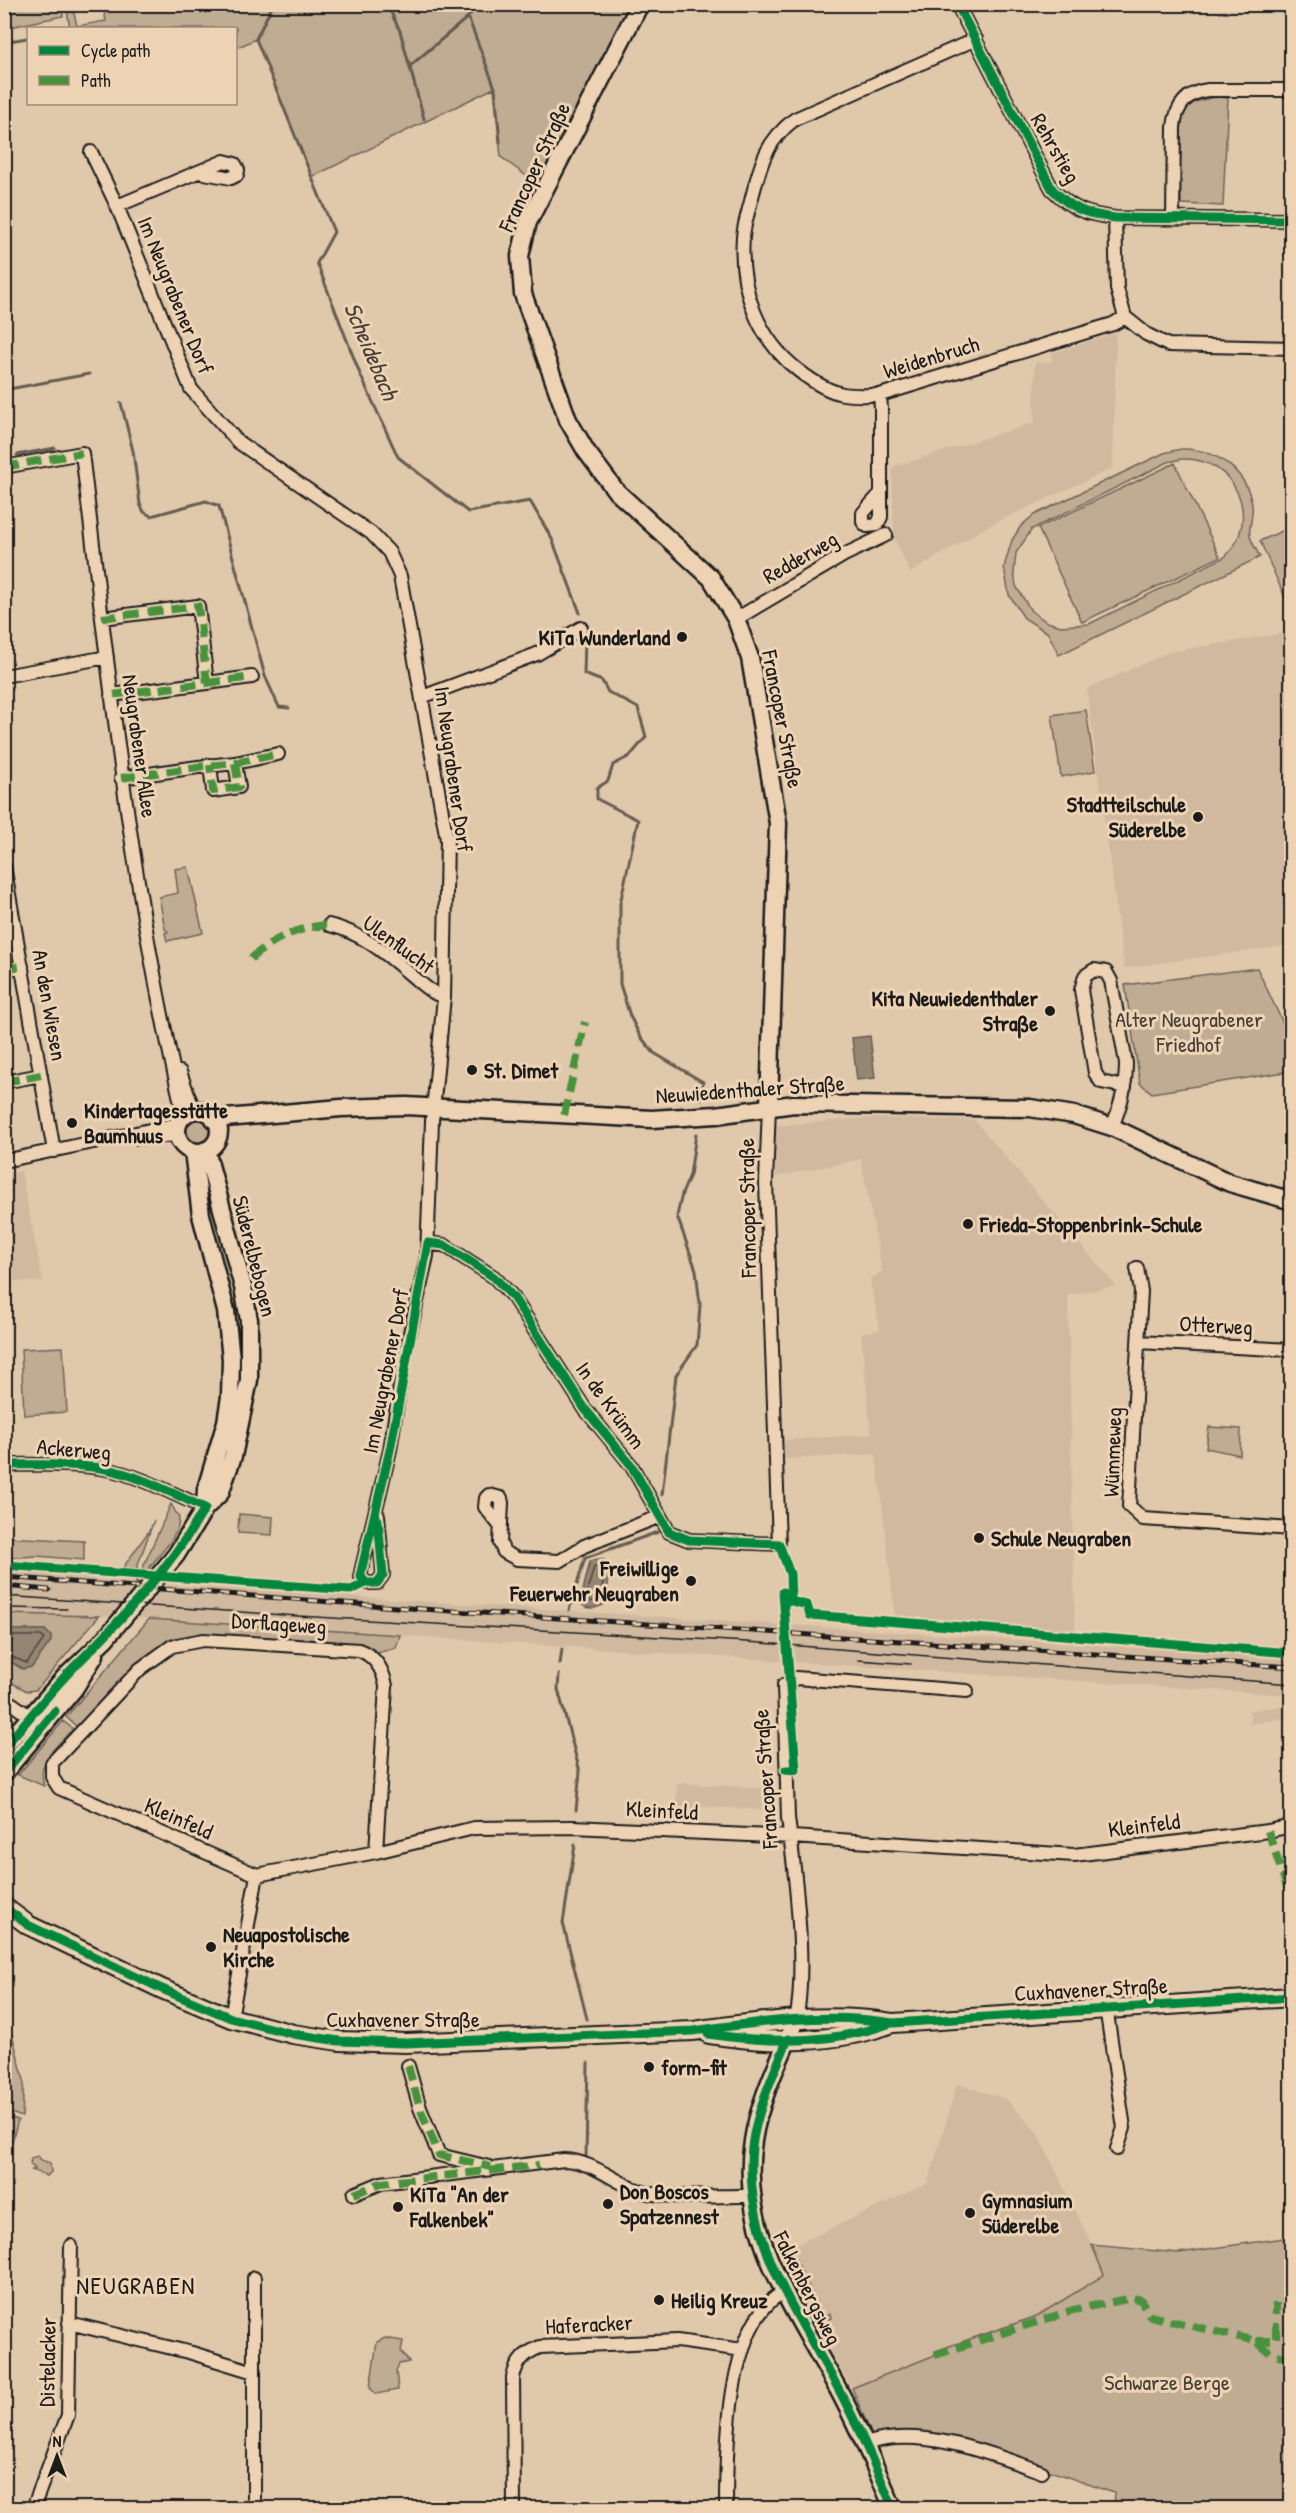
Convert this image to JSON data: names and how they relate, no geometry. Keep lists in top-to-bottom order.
{
  "streets": {
    "main road": [
      "Francoper Straße",
      "Neuwiedenthaler Straße",
      "Süderelbebogen",
      "Cuxhavener Straße",
      "Falkenbergsweg"
    ],
    "street": [
      "Rehrstieg",
      "Im Neugrabener Dorf",
      "Weidenbruch",
      "Redderweg",
      "Neugrabener Allee",
      "Ulenflucht",
      "An den Wiesen",
      "Otterweg",
      "In de Krümm",
      "Ackerweg",
      "Wümmeweg",
      "Dorflageweg",
      "Kleinfeld",
      "Haferacker",
      "Distelacker"
    ]
  },
  "crossings": [
    ["Rehrstieg", "Weidenbruch"],
    ["Francoper Straße", "Redderweg"],
    ["Francoper Straße", "Neuwiedenthaler Straße"],
    ["Francoper Straße", "In de Krümm"],
    ["Francoper Straße", "Kleinfeld"],
    ["Francoper Straße", "Cuxhavener Straße"],
    ["Francoper Straße", "Falkenbergsweg"],
    ["Im Neugrabener Dorf", "Ulenflucht"],
    ["Im Neugrabener Dorf", "Neuwiedenthaler Straße"],
    ["Im Neugrabener Dorf", "In de Krümm"],
    ["Neugrabener Allee", "Neuwiedenthaler Straße"],
    ["Neugrabener Allee", "Süderelbebogen"],
    ["Neuwiedenthaler Straße", "Süderelbebogen"],
    ["Süderelbebogen", "Ackerweg"],
    ["Otterweg", "Wümmeweg"],
    ["Dorflageweg", "Kleinfeld"],
    ["Cuxhavener Straße", "Falkenbergsweg"]
  ],
  "districts": ["NEUGRABEN"],
  "water": ["Scheidebach"],
  "parks": ["Alter Neugrabener Friedhof", "Schwarze Berge"],
  "places": [
    "KiTa Wunderland",
    "Stadtteilschule Süderelbe",
    "Kita Neuwiedenthaler Straße",
    "St. Dimet",
    "Kindertagesstätte Baumhuus",
    "Frieda-Stoppenbrink-Schule",
    "Schule Neugraben",
    "Freiwillige Feuerwehr Neugraben",
    "Neuapostolische Kirche",
    "form-fit",
    "Don Boscos Spatzennest",
    "KiTa \"An der Falkenbek\"",
    "Gymnasium Süderelbe",
    "Heilig Kreuz"
  ],
  "legend": ["Cycle path", "Path"],
  "north": "top"
}
